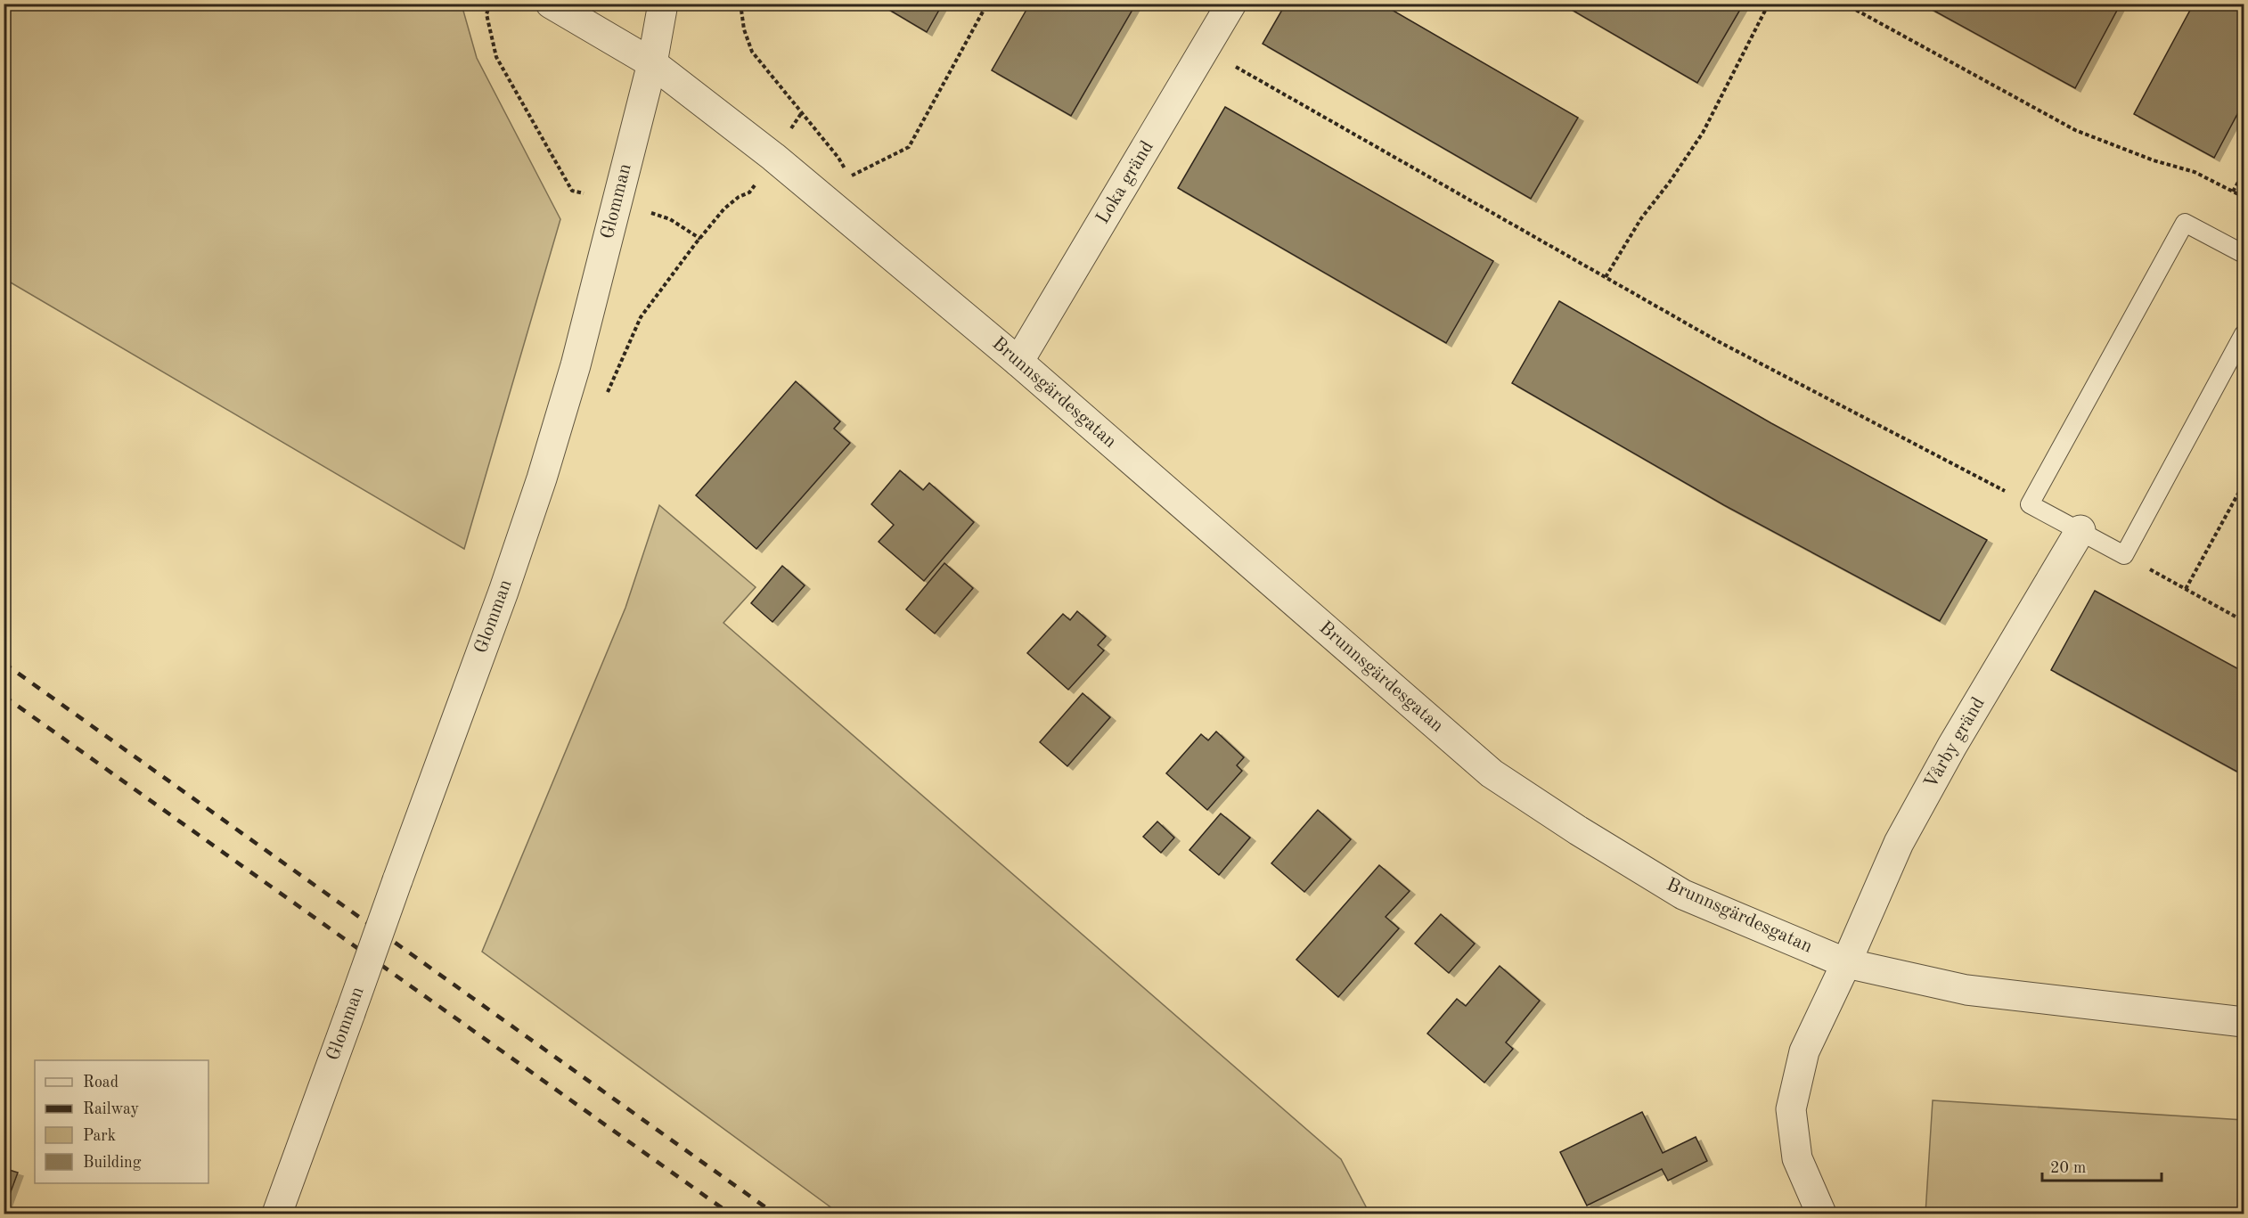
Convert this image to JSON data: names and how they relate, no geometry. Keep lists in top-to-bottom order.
{
  "streets": {
    "street": [
      "Loka gränd",
      "Glomman",
      "Brunnsgärdesgatan",
      "Vårby gränd"
    ]
  },
  "crossings": [
    ["Loka gränd", "Brunnsgärdesgatan"],
    ["Glomman", "Brunnsgärdesgatan"],
    ["Brunnsgärdesgatan", "Vårby gränd"]
  ],
  "legend": [
    "Road",
    "Railway",
    "Park",
    "Building"
  ],
  "scale_bar": "20 m"
}
